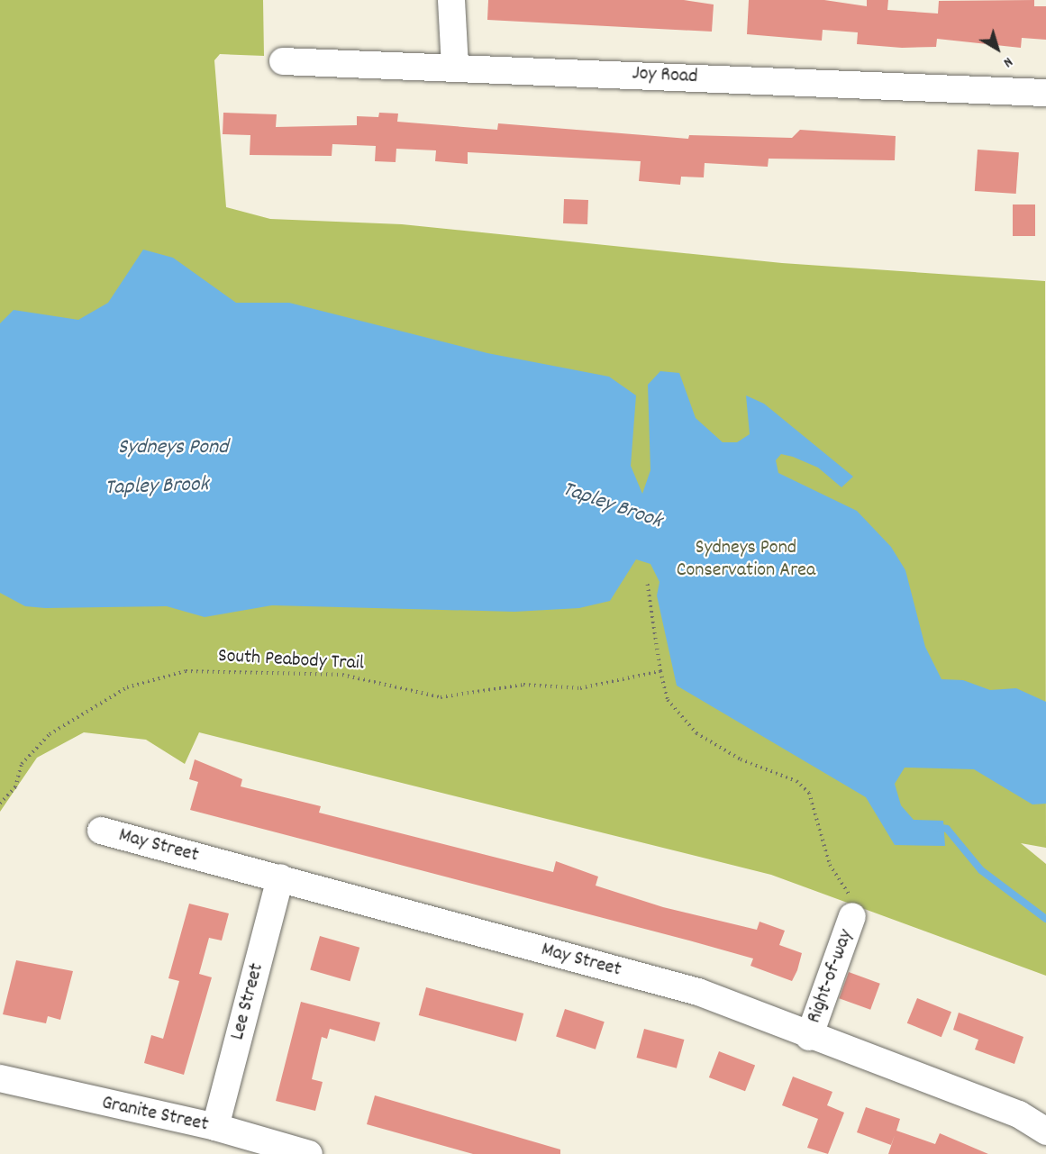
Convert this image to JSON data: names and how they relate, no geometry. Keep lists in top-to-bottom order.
{
  "streets": {
    "street": [
      "Joy Road",
      "May Street",
      "Right-of-way",
      "Lee Street",
      "Granite Street"
    ],
    "path": ["South Peabody Trail"]
  },
  "crossings": [
    ["May Street", "Right-of-way"],
    ["May Street", "Lee Street"],
    ["Lee Street", "Granite Street"]
  ],
  "water": ["Sydneys Pond", "Tapley Brook"],
  "parks": ["Sydneys Pond Conservation Area"],
  "north": "bottom right"
}
